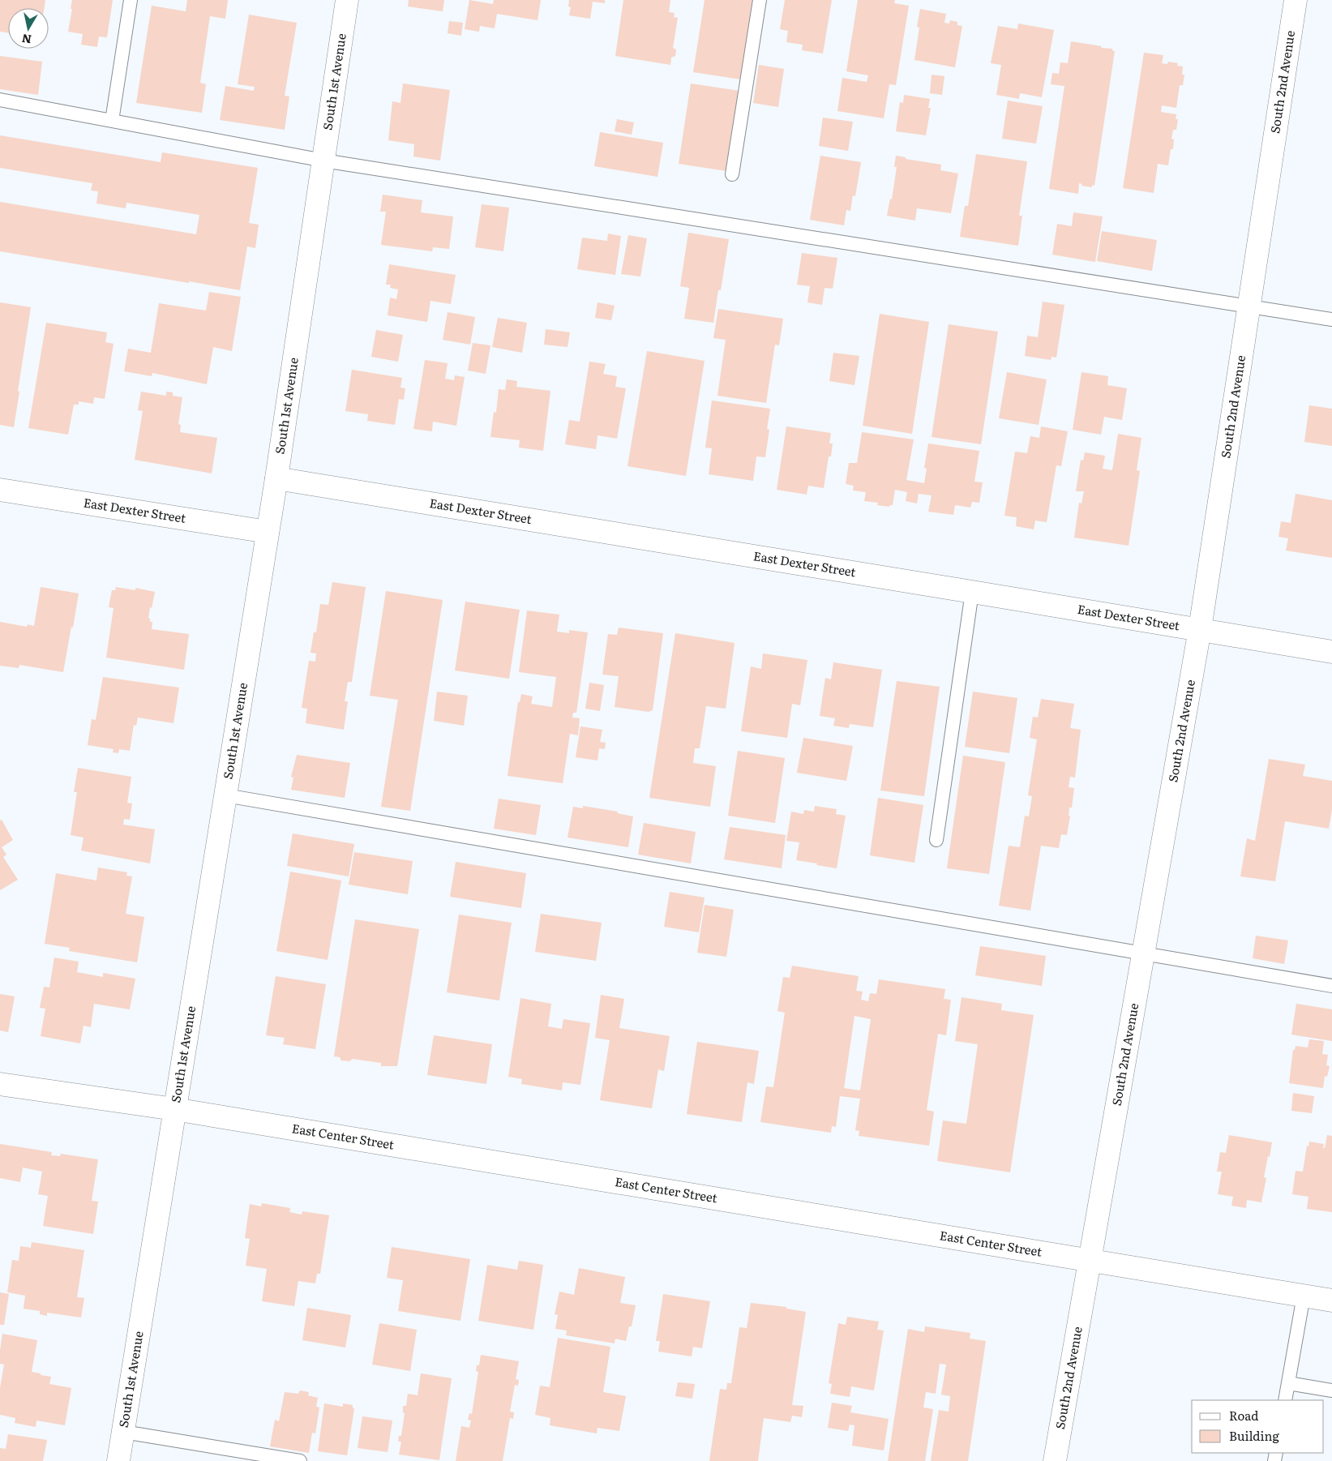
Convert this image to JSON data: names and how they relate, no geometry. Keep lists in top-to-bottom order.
{
  "streets": {
    "street": [
      "South 1st Avenue",
      "South 2nd Avenue",
      "East Dexter Street",
      "East Center Street"
    ]
  },
  "crossings": [
    ["South 1st Avenue", "East Dexter Street"],
    ["South 1st Avenue", "East Center Street"],
    ["South 2nd Avenue", "East Dexter Street"],
    ["South 2nd Avenue", "East Center Street"]
  ],
  "legend": ["Road", "Building"],
  "north": "bottom"
}
